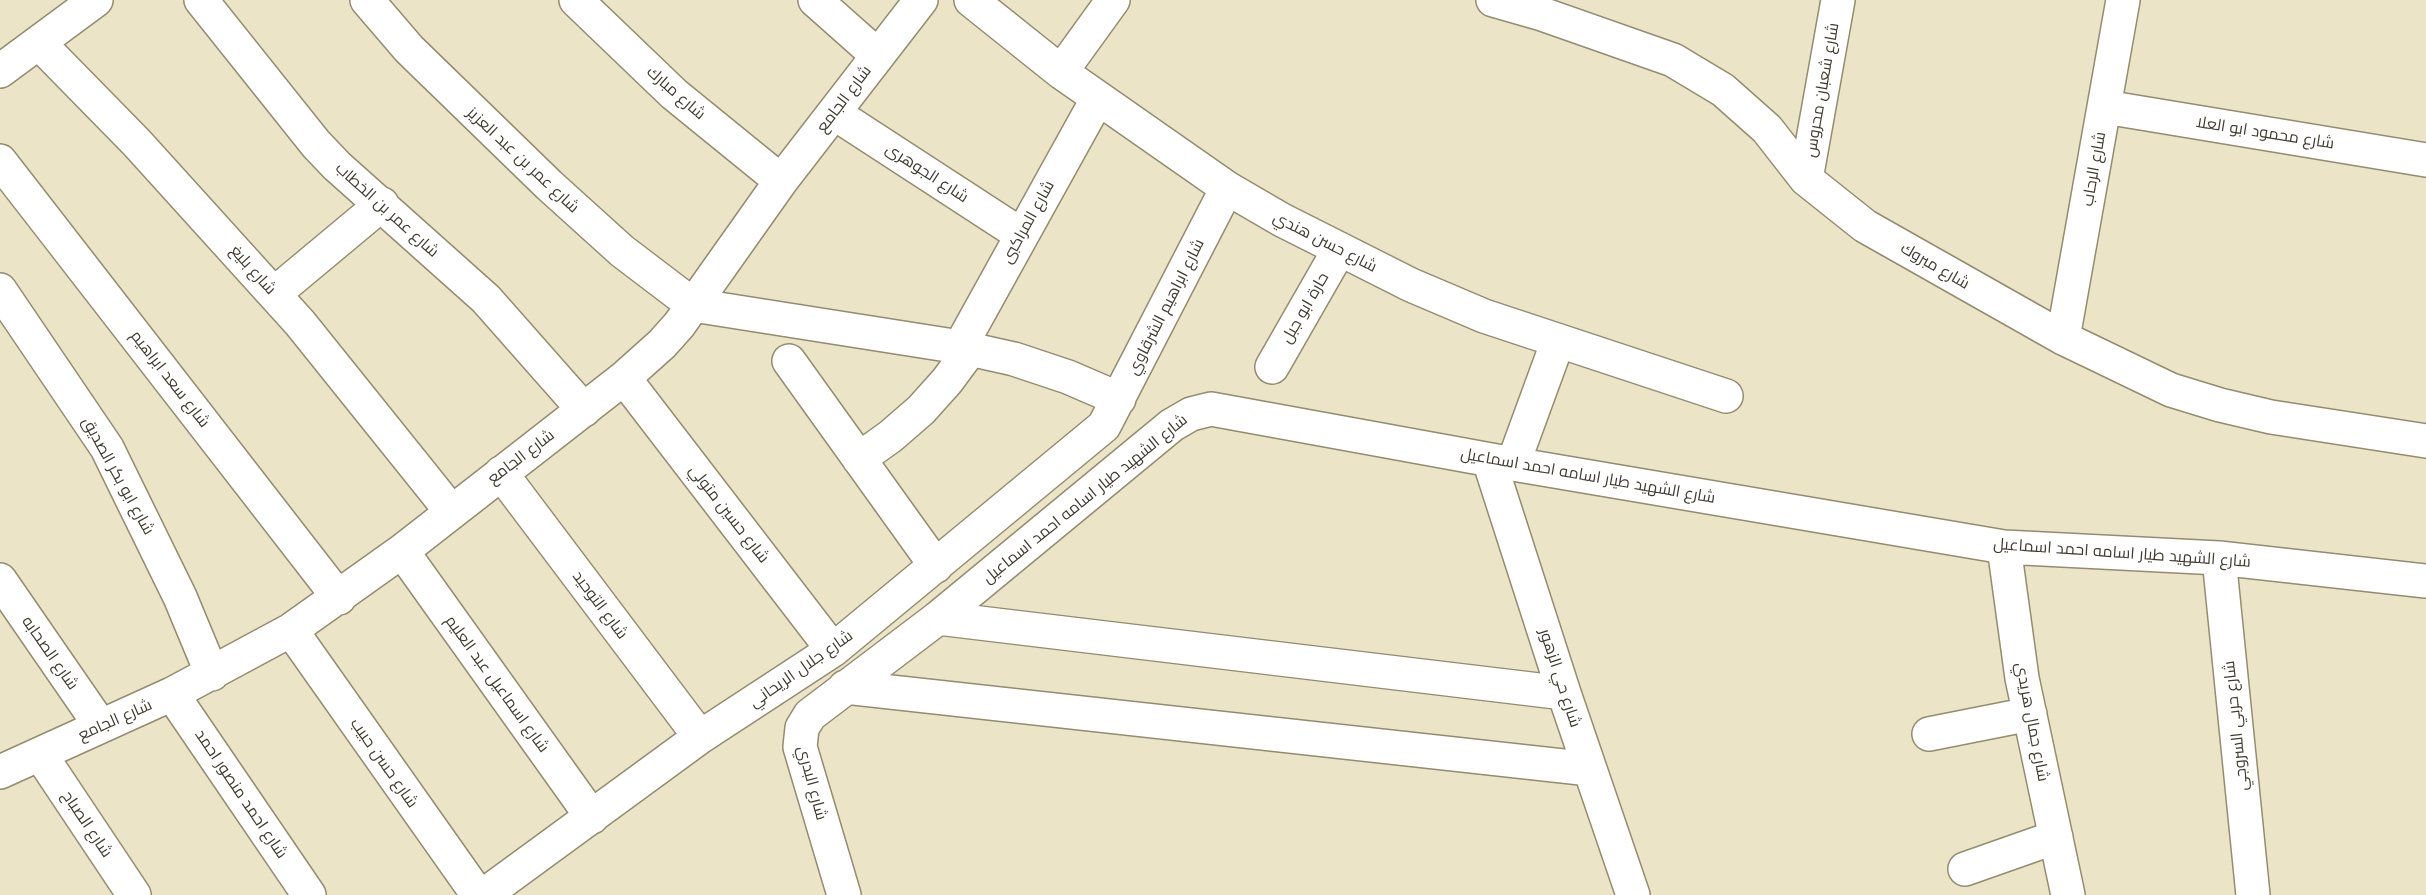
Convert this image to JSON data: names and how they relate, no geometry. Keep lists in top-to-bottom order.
{
  "streets": {
    "street": [
      "شارع شعبان محروس",
      "شارع مبارك",
      "شارع الجامع",
      "شارع محمود ابو العلا",
      "شارع عمر بن عبد العزيز",
      "شارع الرحاب",
      "شارع الجوهرى",
      "شارع عمر بن الخطاب",
      "شارع المراكبى",
      "شارع حسن هندي",
      "شارع مبروك",
      "شارع بليغ",
      "شارع ابراهيم الشرقاوي",
      "حارة ابو جبل",
      "شارع سعد ابراهيم",
      "شارع ابو بكر الصديق",
      "شارع الشهيد طيار اسامه احمد اسماعيل",
      "شارع حسين متولي",
      "شارع التوحيد",
      "شارع الصحابه",
      "شارع جلال الريحاني",
      "شارع حي الزهور",
      "شارع اسماعيل عبد العليم",
      "شارع جمال هريدي",
      "شارع حربي السروجي",
      "شارع حسن حبيب",
      "شارع البدري",
      "شارع احمد منصور احمد",
      "شارع الصباح"
    ]
  },
  "crossings": [
    ["شارع شعبان محروس", "شارع مبروك"],
    ["شارع مبارك", "شارع الجامع"],
    ["شارع الجامع", "شارع عمر بن عبد العزيز"],
    ["شارع الجامع", "شارع الجوهرى"],
    ["شارع الجامع", "شارع عمر بن الخطاب"],
    ["شارع الجامع", "شارع بليغ"],
    ["شارع الجامع", "شارع سعد ابراهيم"],
    ["شارع الجامع", "شارع ابو بكر الصديق"],
    ["شارع الجامع", "شارع حسين متولي"],
    ["شارع الجامع", "شارع التوحيد"],
    ["شارع الجامع", "شارع الصحابه"],
    ["شارع الجامع", "شارع اسماعيل عبد العليم"],
    ["شارع الجامع", "شارع حسن حبيب"],
    ["شارع الجامع", "شارع احمد منصور احمد"],
    ["شارع الجامع", "شارع الصباح"],
    ["شارع محمود ابو العلا", "شارع الرحاب"],
    ["شارع الرحاب", "شارع مبروك"],
    ["شارع الجوهرى", "شارع المراكبى"],
    ["شارع المراكبى", "شارع حسن هندي"],
    ["شارع حسن هندي", "شارع ابراهيم الشرقاوي"],
    ["شارع حسن هندي", "حارة ابو جبل"],
    ["شارع ابراهيم الشرقاوي", "شارع جلال الريحاني"],
    ["شارع الشهيد طيار اسامه احمد اسماعيل", "شارع حي الزهور"],
    ["شارع الشهيد طيار اسامه احمد اسماعيل", "شارع جمال هريدي"],
    ["شارع الشهيد طيار اسامه احمد اسماعيل", "شارع حربي السروجي"],
    ["شارع الشهيد طيار اسامه احمد اسماعيل", "شارع البدري"],
    ["شارع حسين متولي", "شارع جلال الريحاني"],
    ["شارع التوحيد", "شارع جلال الريحاني"],
    ["شارع جلال الريحاني", "شارع اسماعيل عبد العليم"]
  ]
}
